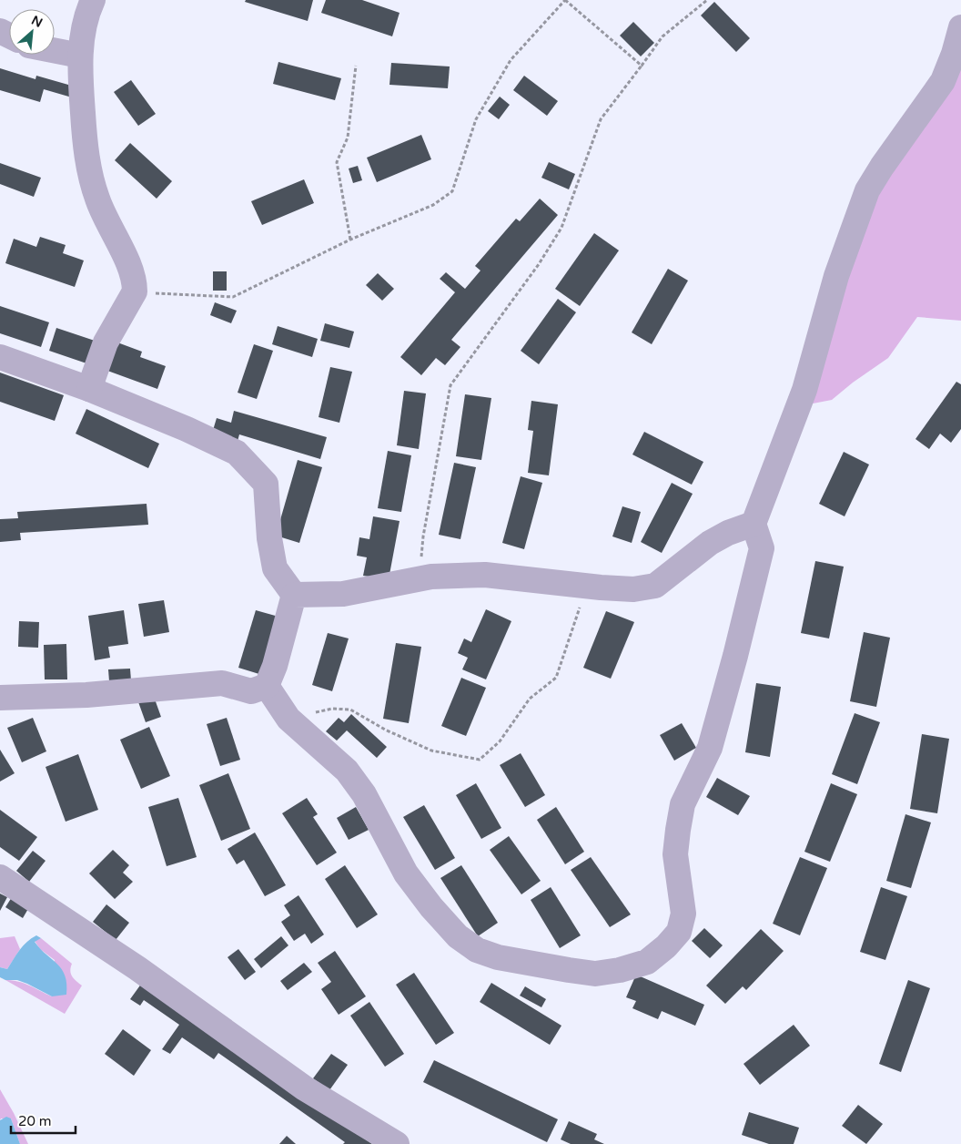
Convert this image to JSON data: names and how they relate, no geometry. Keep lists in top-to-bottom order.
{
  "scale_bar": "20 m",
  "north": "top right"
}
